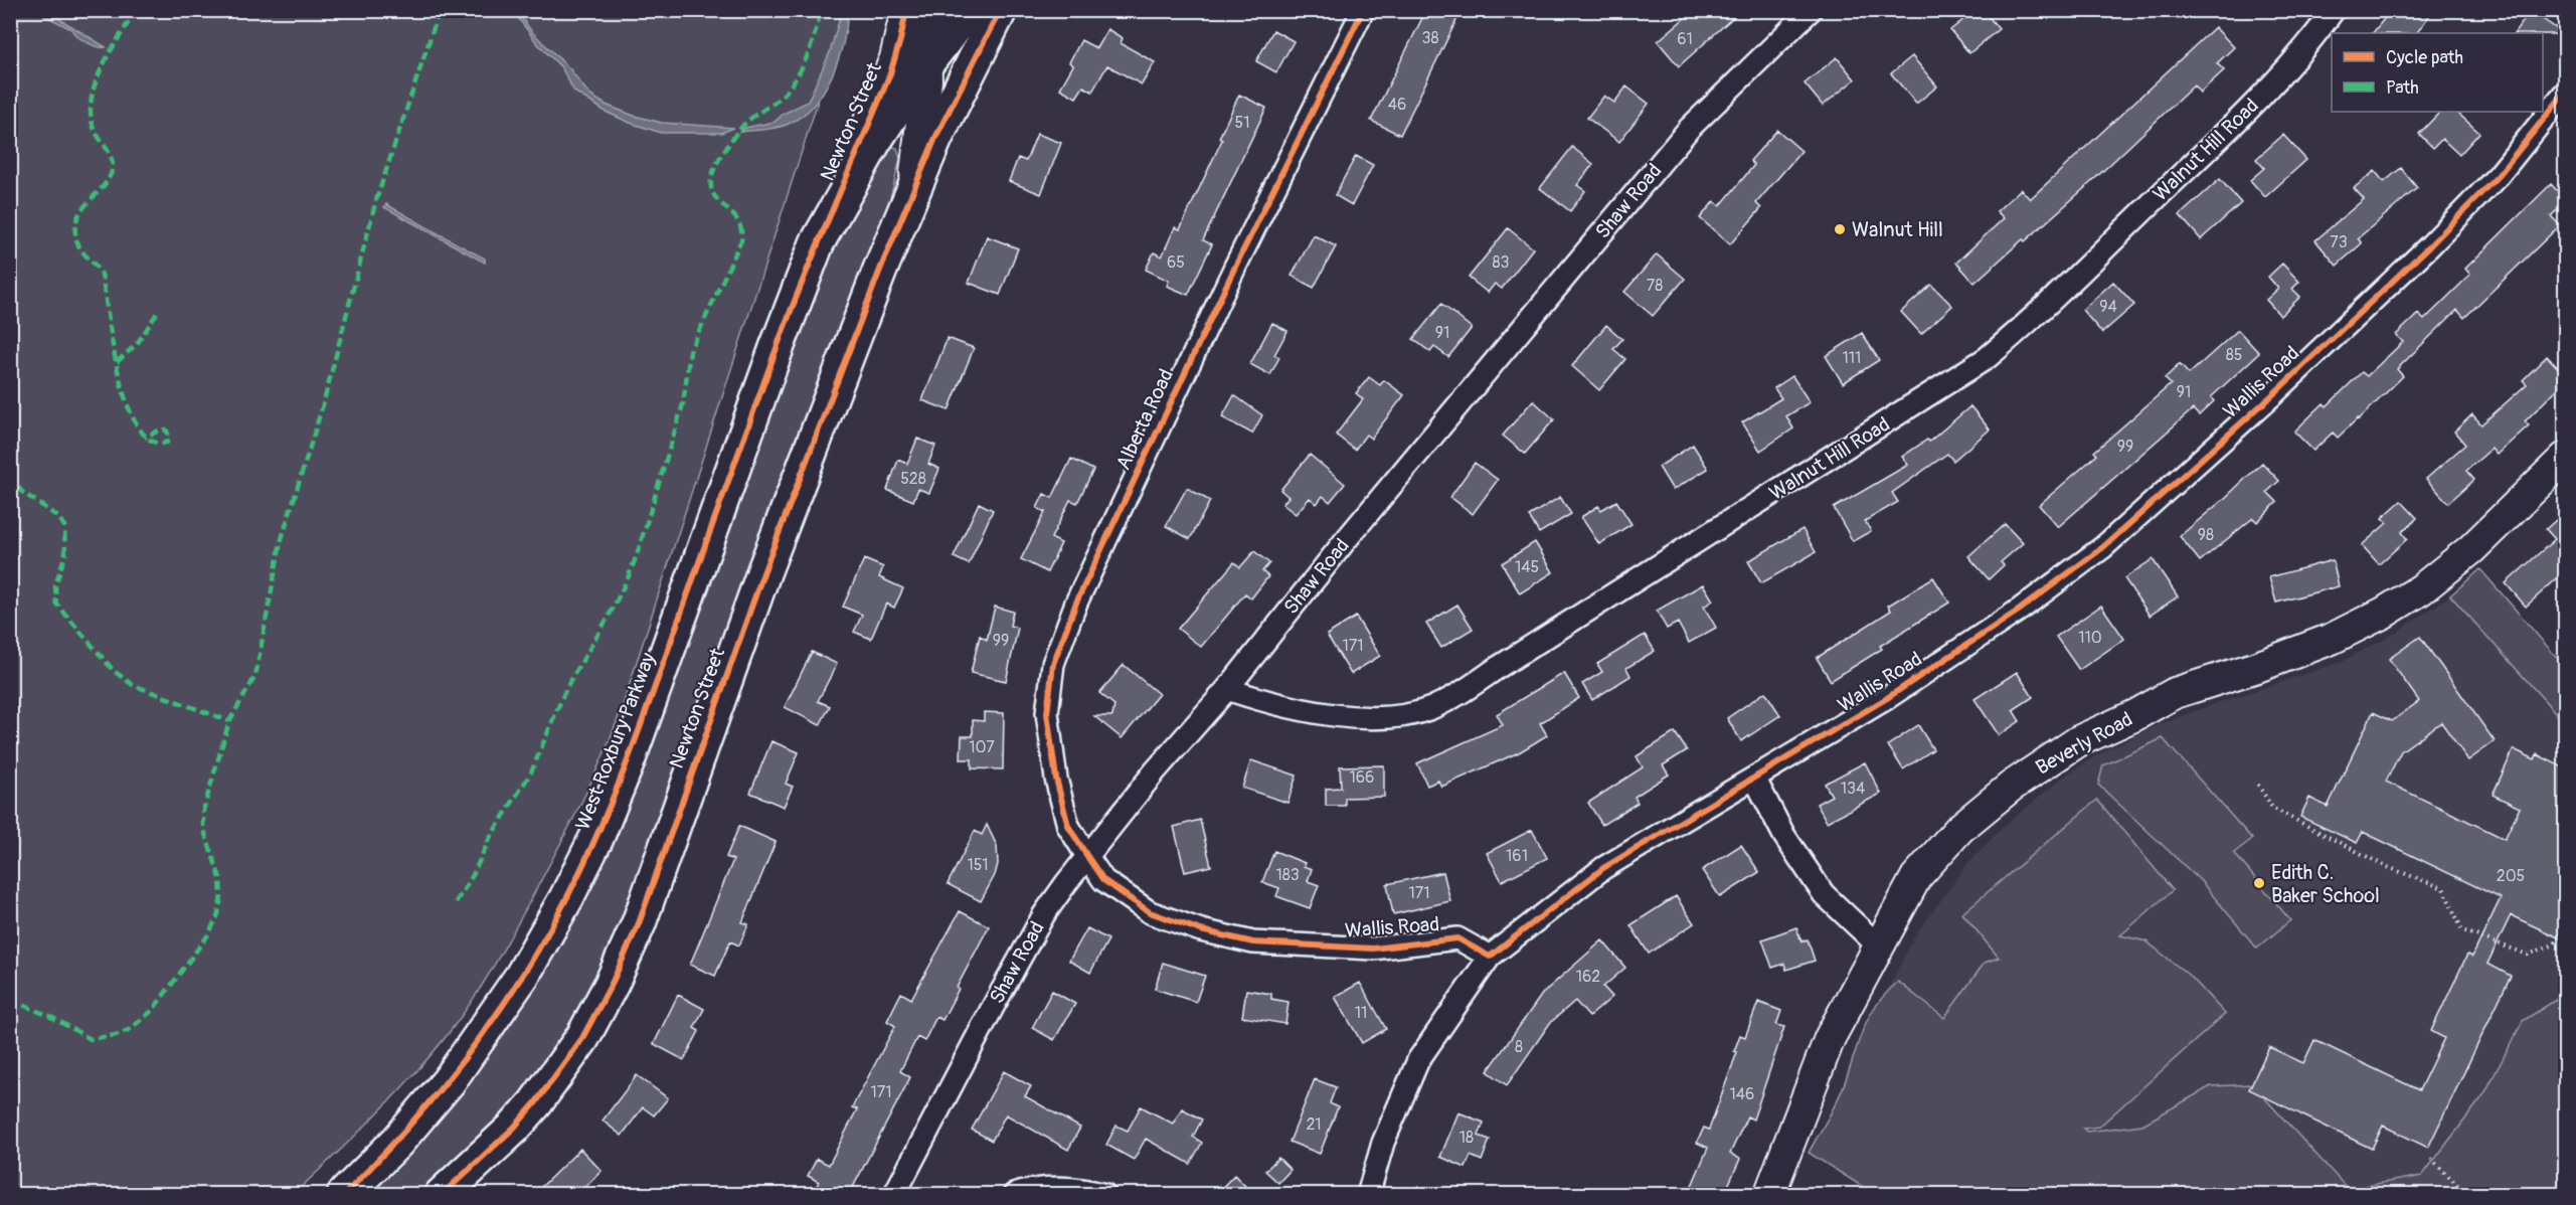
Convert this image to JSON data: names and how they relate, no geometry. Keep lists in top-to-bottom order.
{
  "streets": {
    "main road": ["Newton Street", "West Roxbury Parkway"],
    "street": [
      "Walnut Hill Road",
      "Shaw Road",
      "Wallis Road",
      "Alberta Road",
      "Beverly Road"
    ]
  },
  "crossings": [
    ["Newton Street", "West Roxbury Parkway"],
    ["Walnut Hill Road", "Shaw Road"],
    ["Shaw Road", "Wallis Road"],
    ["Shaw Road", "Alberta Road"],
    ["Wallis Road", "Alberta Road"]
  ],
  "places": ["Walnut Hill", "Edith C. Baker School"],
  "house_numbers": [
    "38",
    "61",
    "46",
    "51",
    "73",
    "65",
    "83",
    "78",
    "94",
    "91",
    "85",
    "111",
    "91",
    "99",
    "528",
    "98",
    "145",
    "110",
    "99",
    "171",
    "107",
    "166",
    "134",
    "161",
    "151",
    "183",
    "205",
    "171",
    "162",
    "11",
    "8",
    "171",
    "146",
    "21",
    "18"
  ],
  "legend": ["Cycle path", "Path"]
}
